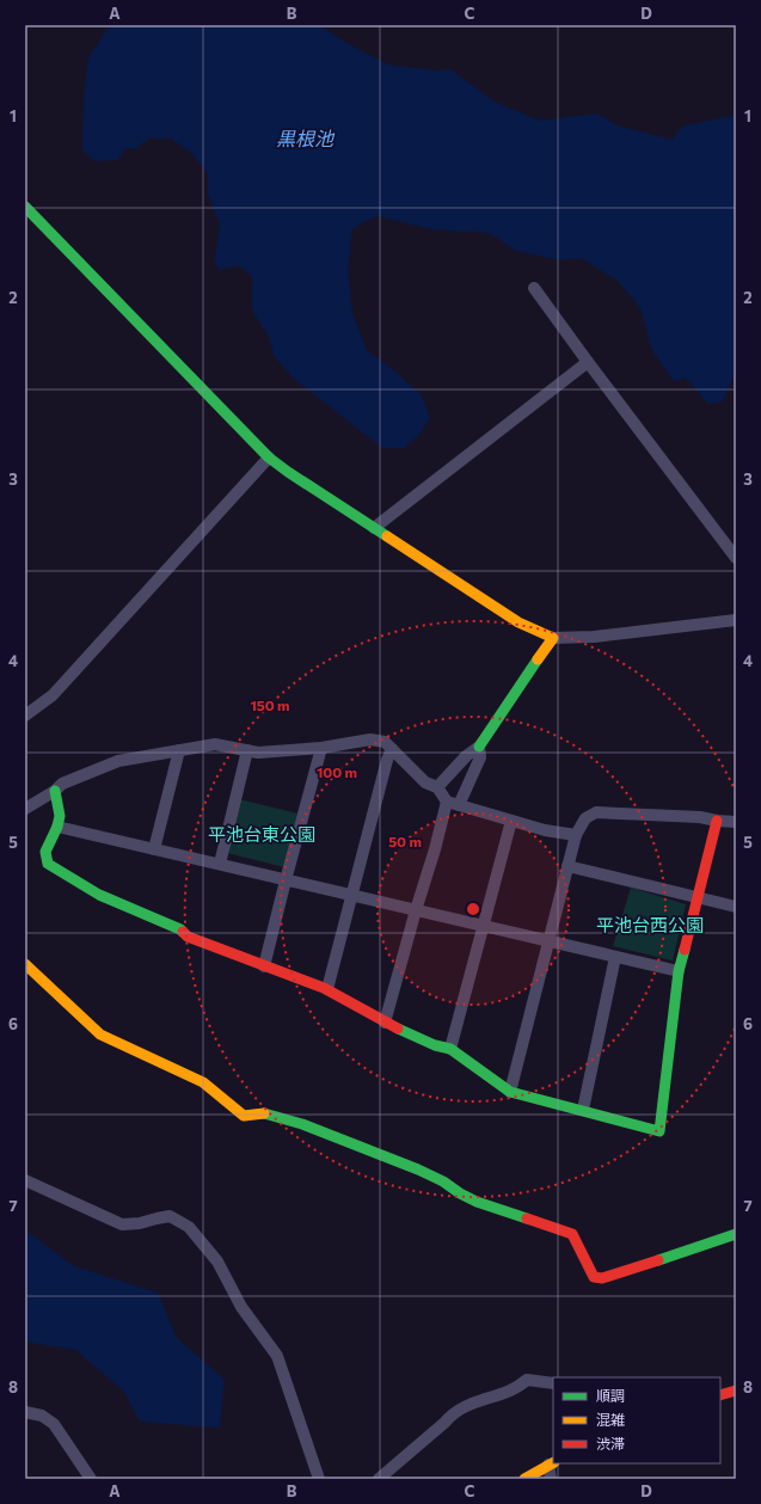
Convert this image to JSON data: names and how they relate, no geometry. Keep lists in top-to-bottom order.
{
  "water": ["黒根池"],
  "parks": ["平池台東公園", "平池台西公園"],
  "legend": ["順調", "混雑", "渋滞"],
  "grid": {
    "columns": [
      "A",
      "B",
      "C",
      "D"
    ],
    "rows": [
      "1",
      "2",
      "3",
      "4",
      "5",
      "6",
      "7",
      "8"
    ]
  },
  "rings": ["150 m", "100 m", "50 m"]
}
